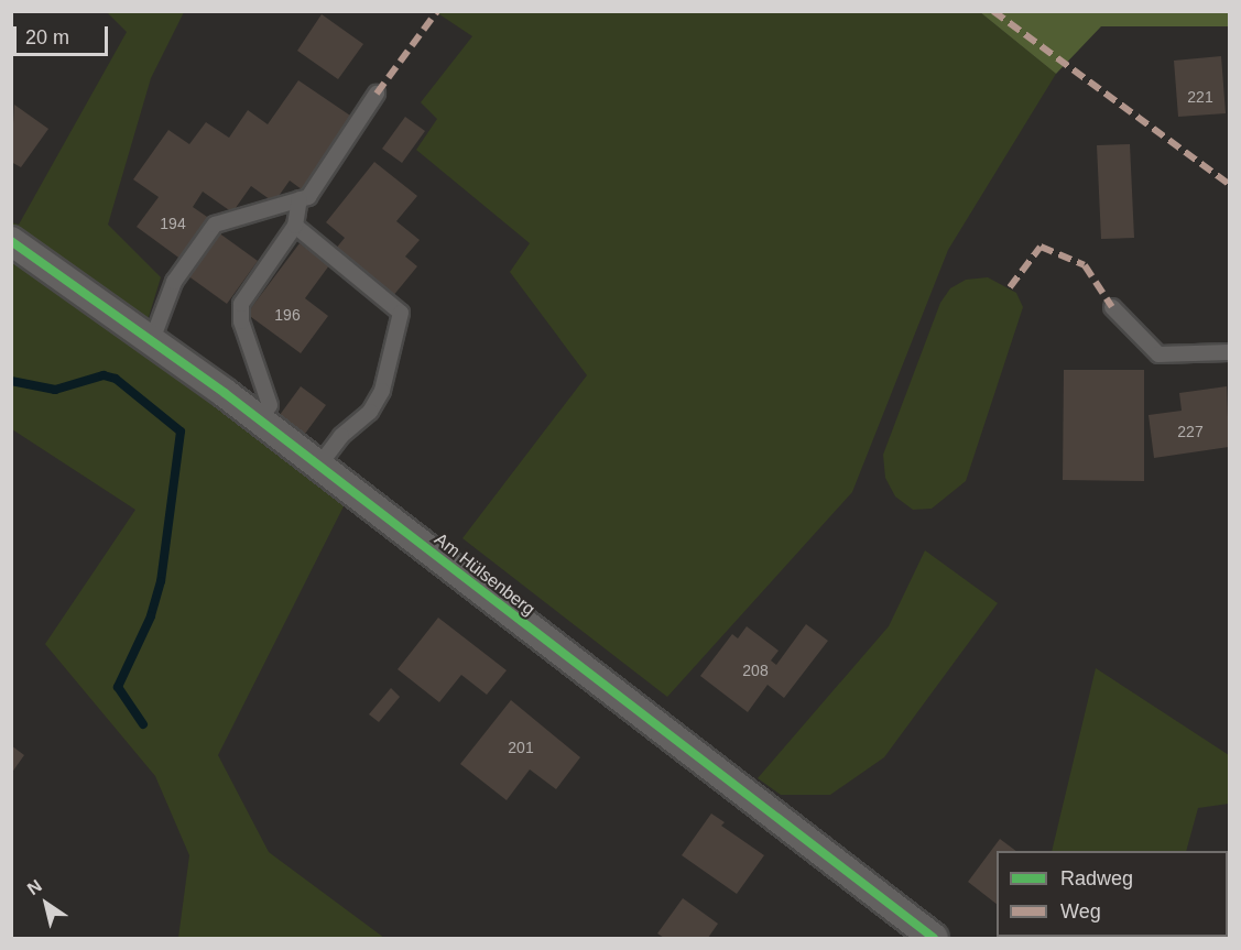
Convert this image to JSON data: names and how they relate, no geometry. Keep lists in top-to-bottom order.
{
  "streets": {
    "street": ["Am Hülsenberg"]
  },
  "house_numbers": [
    "221",
    "194",
    "196",
    "227",
    "208",
    "201"
  ],
  "legend": ["Radweg", "Weg"],
  "scale_bar": "20 m",
  "north": "top left"
}
